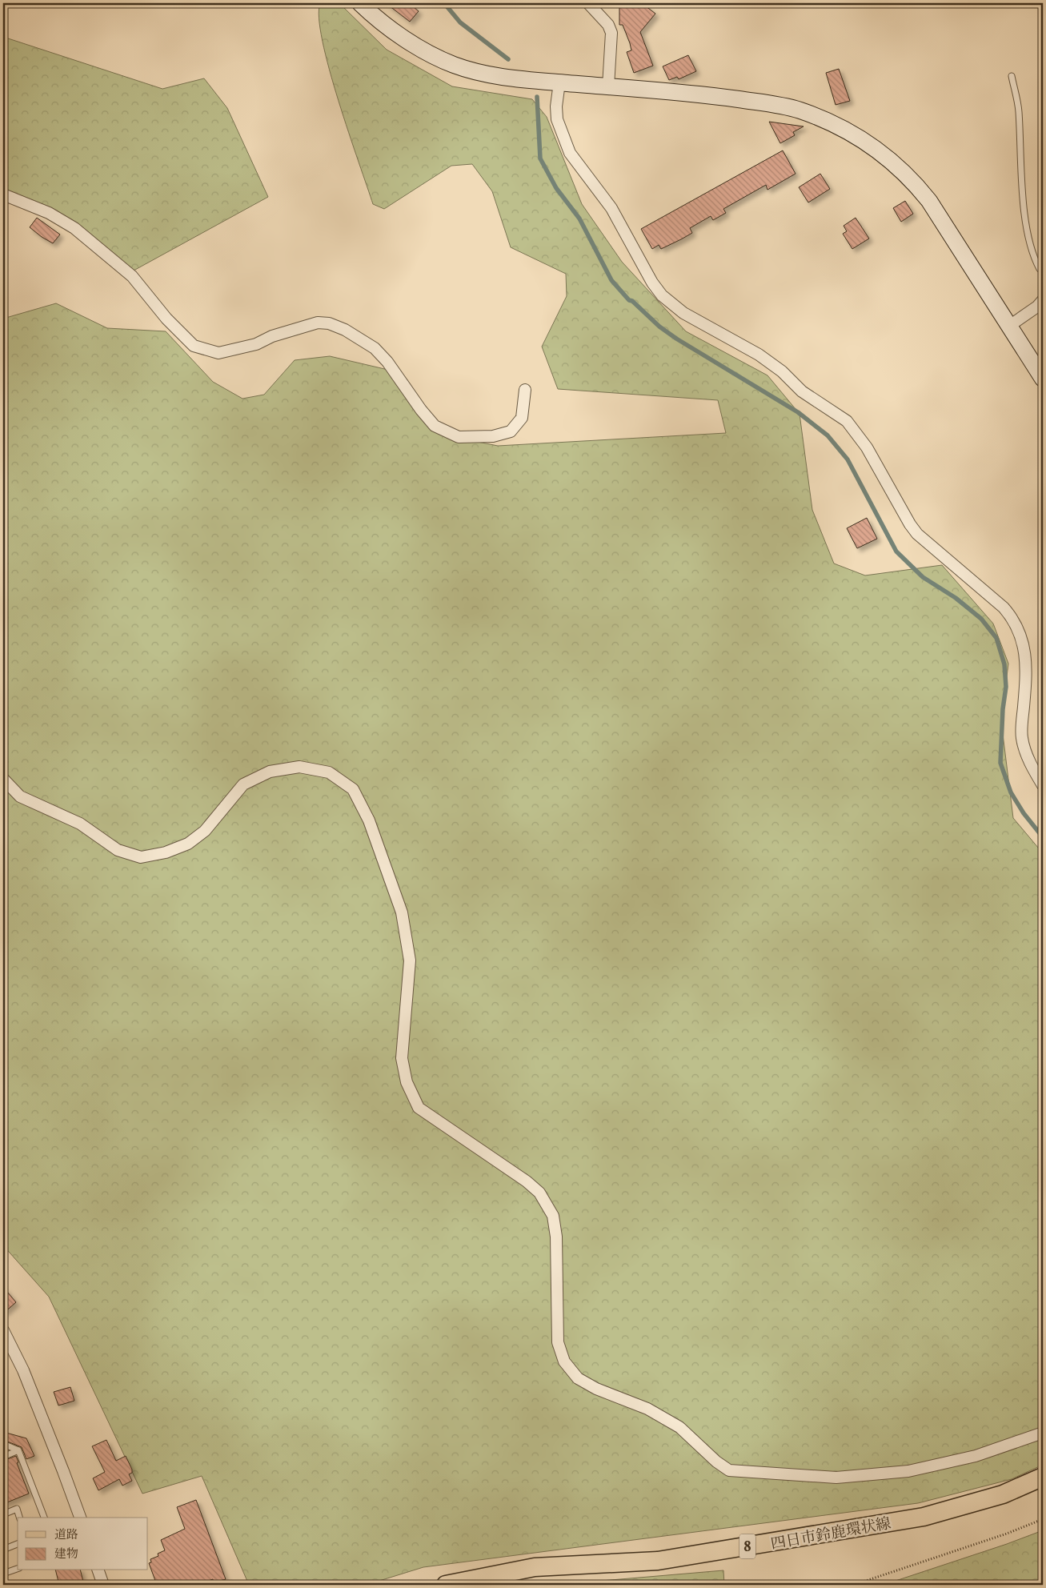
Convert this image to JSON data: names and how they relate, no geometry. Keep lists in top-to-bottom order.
{
  "streets": {
    "main road": ["四日市鈴鹿環状線", "8"]
  },
  "legend": ["道路", "建物"]
}
